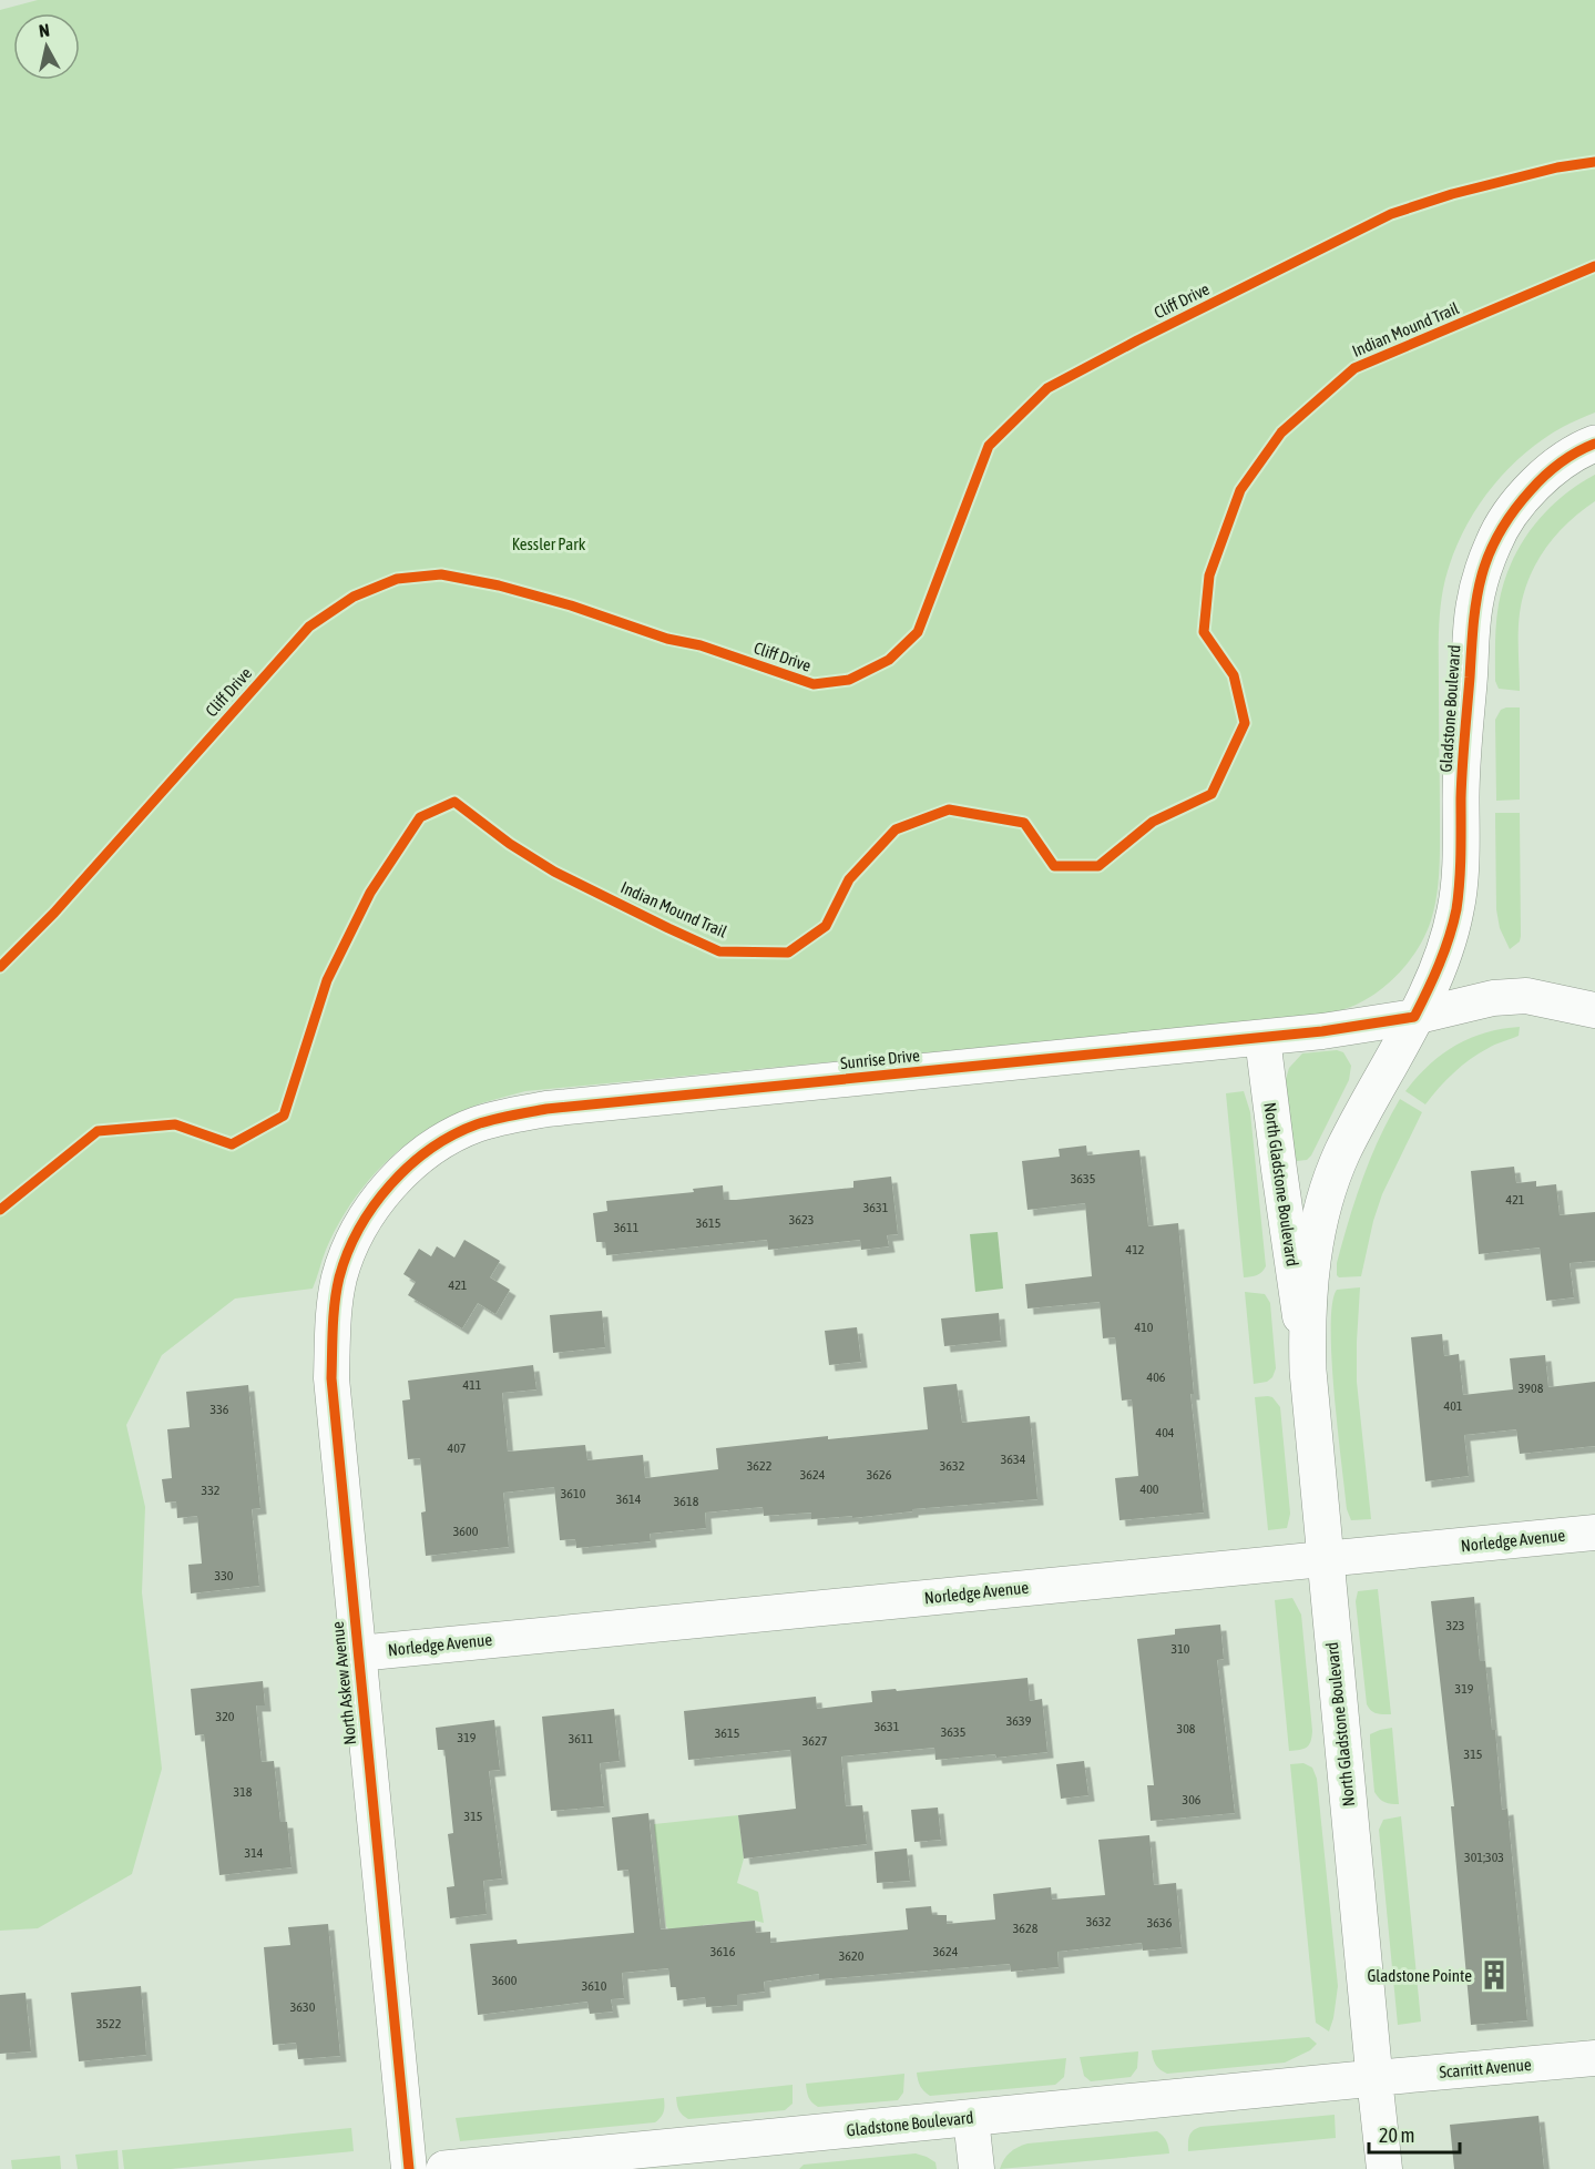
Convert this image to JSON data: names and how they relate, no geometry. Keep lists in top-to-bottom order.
{
  "streets": {
    "street": [
      "Gladstone Boulevard",
      "Sunrise Drive",
      "North Gladstone Boulevard",
      "Norledge Avenue",
      "North Askew Avenue",
      "Scarritt Avenue"
    ],
    "cycle path": ["Cliff Drive", "Indian Mound Trail"]
  },
  "crossings": [
    ["Gladstone Boulevard", "Sunrise Drive"],
    ["Gladstone Boulevard", "North Gladstone Boulevard"],
    ["Gladstone Boulevard", "Scarritt Avenue"],
    ["Sunrise Drive", "North Gladstone Boulevard"],
    ["Sunrise Drive", "North Askew Avenue"],
    ["North Gladstone Boulevard", "Norledge Avenue"],
    ["North Gladstone Boulevard", "Scarritt Avenue"],
    ["Norledge Avenue", "North Askew Avenue"]
  ],
  "parks": ["Kessler Park"],
  "places": {
    "building": ["Gladstone Pointe"]
  },
  "house_numbers": [
    "3635",
    "421",
    "3631",
    "3623",
    "3615",
    "3611",
    "412",
    "421",
    "410",
    "406",
    "411",
    "3908",
    "401",
    "336",
    "404",
    "407",
    "3634",
    "3622",
    "3632",
    "3624",
    "3626",
    "400",
    "332",
    "3610",
    "3614",
    "3618",
    "3600",
    "330",
    "323",
    "310",
    "319",
    "320",
    "3639",
    "3631",
    "308",
    "3635",
    "3615",
    "319",
    "3611",
    "3627",
    "315",
    "318",
    "306",
    "315",
    "314",
    "301;303",
    "3632",
    "3636",
    "3628",
    "3616",
    "3624",
    "3620",
    "3600",
    "3610",
    "3630",
    "3522"
  ],
  "scale_bar": "20 m",
  "north": "top"
}
